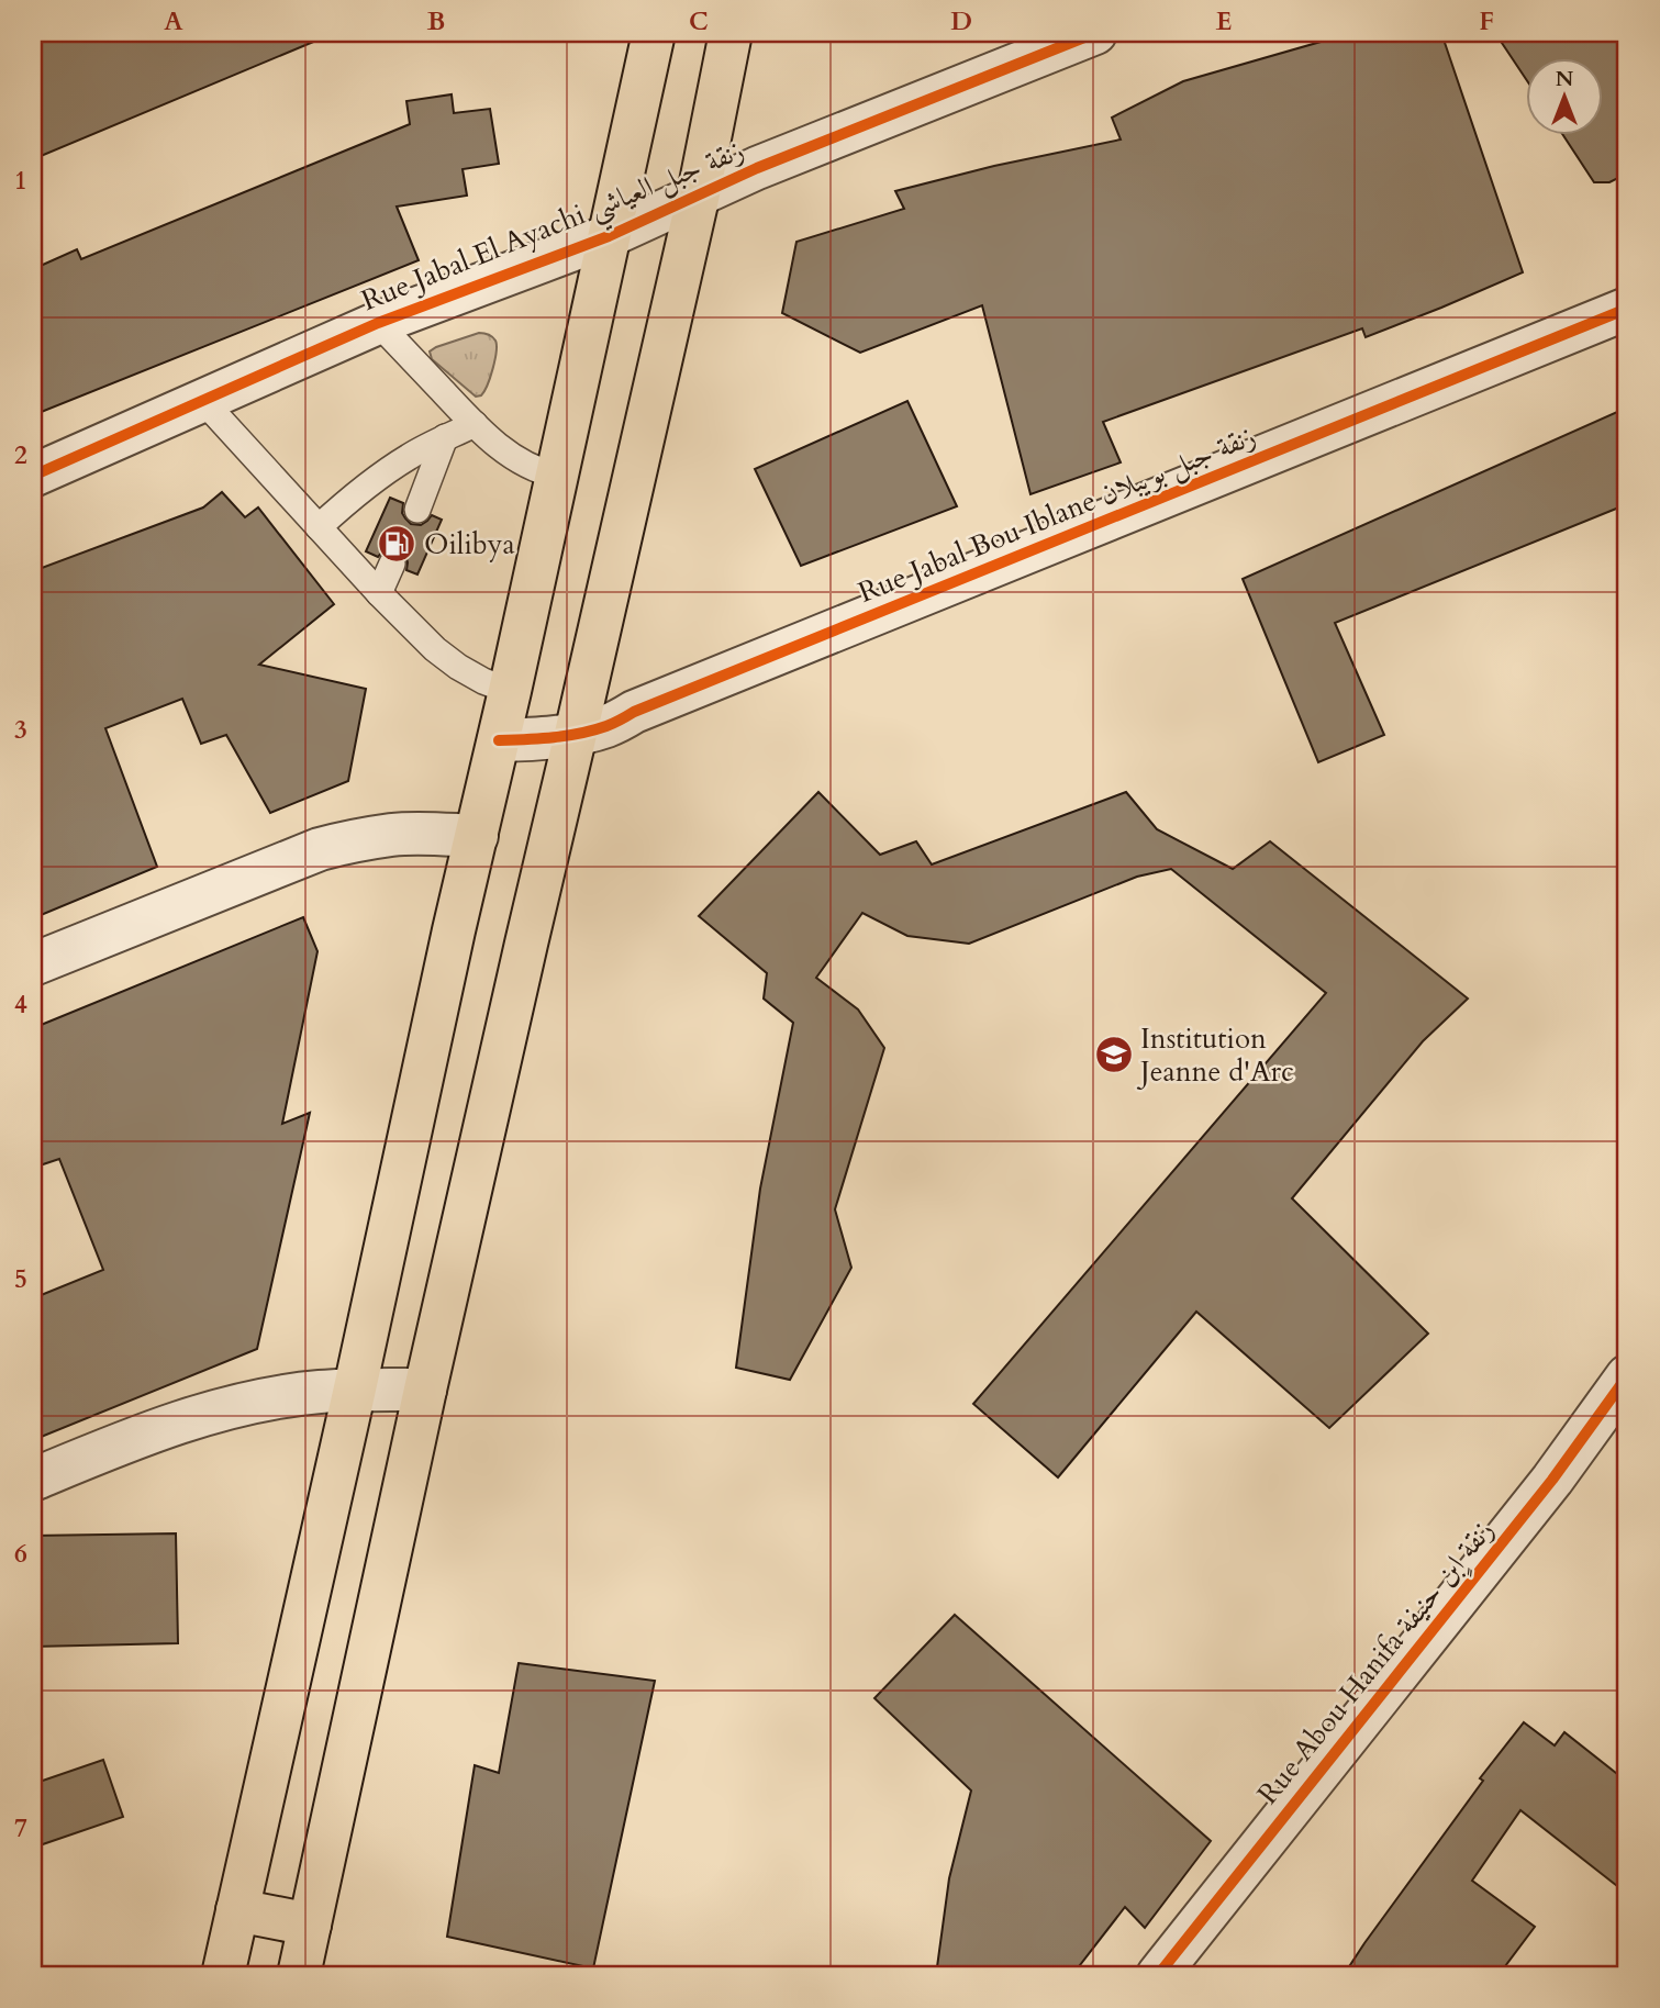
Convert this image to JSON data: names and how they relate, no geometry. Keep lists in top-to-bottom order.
{
  "streets": {
    "street": ["Rue Jabal El Ayachi زنقة جبل العياشي", "Rue Jabal Bou Iblane زنقة جبل بويبلان", "Rue Abou Hanifa زنقة اٍبن حنيفة"]
  },
  "places": {
    "fuel station": ["Oilibya"],
    "school or university": ["Institution Jeanne d'Arc"]
  },
  "north": "top",
  "grid": {
    "columns": [
      "A",
      "B",
      "C",
      "D",
      "E",
      "F"
    ],
    "rows": [
      "1",
      "2",
      "3",
      "4",
      "5",
      "6",
      "7"
    ]
  }
}
